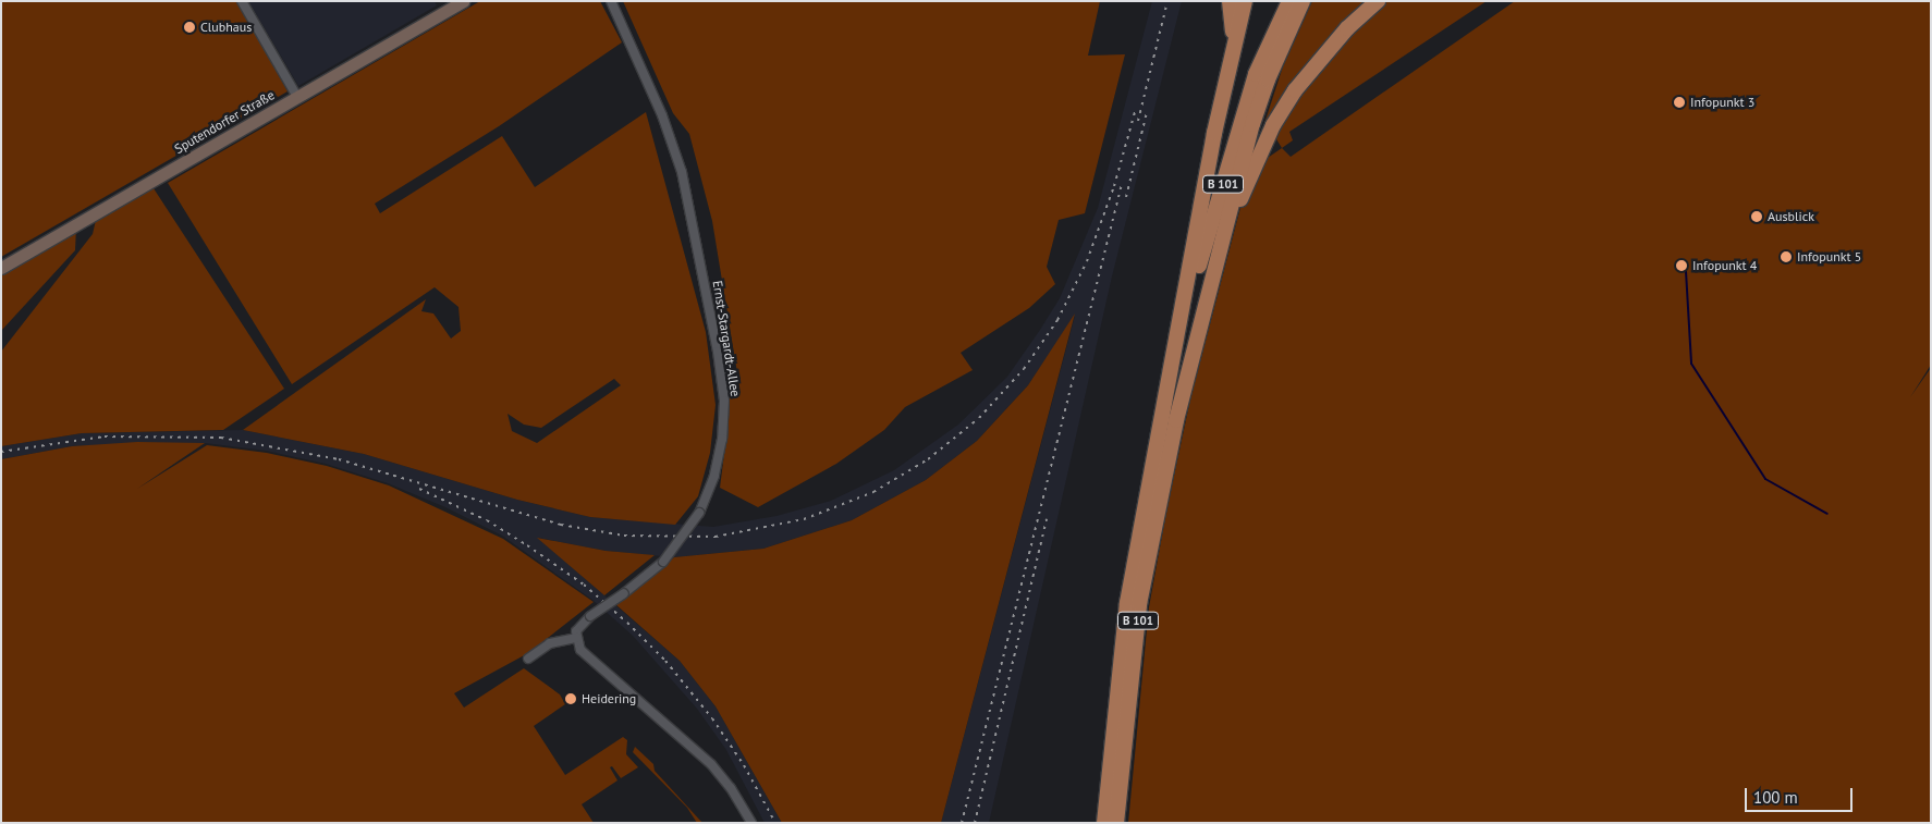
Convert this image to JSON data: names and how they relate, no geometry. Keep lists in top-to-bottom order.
{
  "streets": {
    "highway": ["B 101"],
    "main road": ["Sputendorfer Straße"],
    "street": ["Ernst-Stargardt-Allee"]
  },
  "places": [
    "Clubhaus",
    "Infopunkt 3",
    "Ausblick",
    "Infopunkt 5",
    "Infopunkt 4",
    "Heidering"
  ],
  "scale_bar": "100 m"
}
